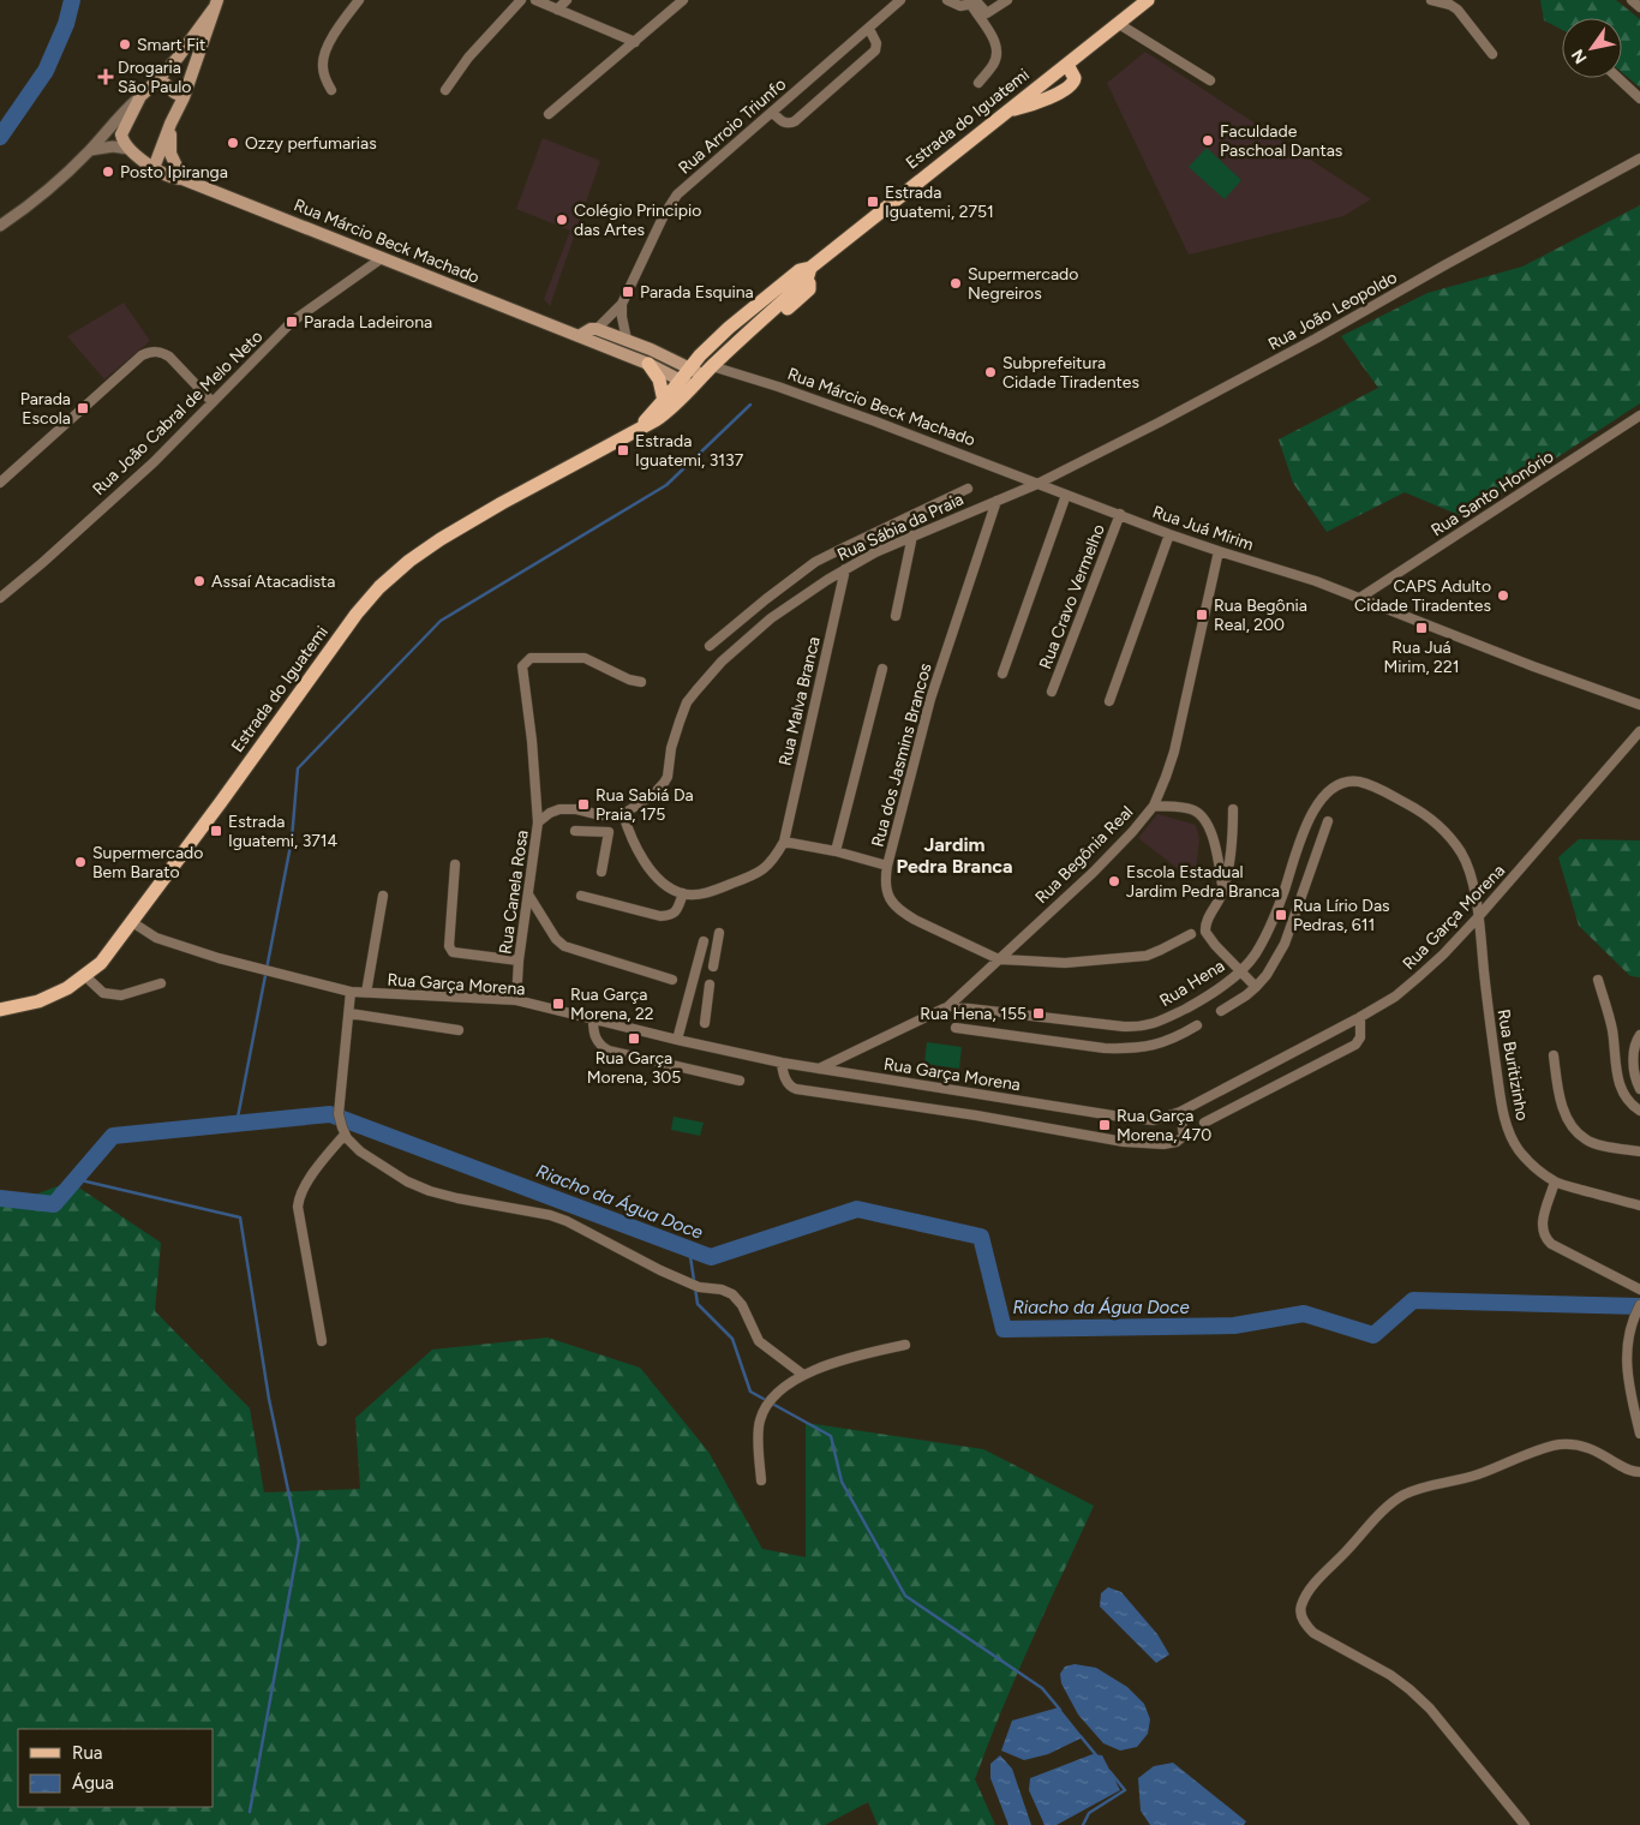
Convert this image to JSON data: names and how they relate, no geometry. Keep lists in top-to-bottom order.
{
  "streets": {
    "main road": ["Estrada do Iguatemi", "Rua Márcio Beck Machado"],
    "street": [
      "Rua Arroio Triunfo",
      "Rua João Leopoldo",
      "Rua João Cabral de Melo Neto",
      "Rua Santo Honório",
      "Rua Sábia da Praia",
      "Rua Juá Mirim",
      "Rua Cravo Vermelho",
      "Rua Malva Branca",
      "Rua dos Jasmins Brancos",
      "Rua Begônia Real",
      "Rua Canela Rosa",
      "Rua Garça Morena",
      "Rua Hena",
      "Rua Buritizinho"
    ]
  },
  "crossings": [
    ["Estrada do Iguatemi", "Rua Márcio Beck Machado"],
    ["Estrada do Iguatemi", "Rua Garça Morena"],
    ["Rua Márcio Beck Machado", "Rua João Leopoldo"],
    ["Rua Márcio Beck Machado", "Rua João Cabral de Melo Neto"],
    ["Rua Márcio Beck Machado", "Rua Sábia da Praia"],
    ["Rua Márcio Beck Machado", "Rua Juá Mirim"],
    ["Rua João Leopoldo", "Rua Sábia da Praia"],
    ["Rua João Leopoldo", "Rua Juá Mirim"],
    ["Rua Santo Honório", "Rua Juá Mirim"],
    ["Rua Sábia da Praia", "Rua Juá Mirim"],
    ["Rua Sábia da Praia", "Rua Malva Branca"],
    ["Rua Sábia da Praia", "Rua dos Jasmins Brancos"],
    ["Rua Juá Mirim", "Rua Cravo Vermelho"],
    ["Rua Juá Mirim", "Rua Begônia Real"],
    ["Rua dos Jasmins Brancos", "Rua Begônia Real"],
    ["Rua Begônia Real", "Rua Garça Morena"],
    ["Rua Begônia Real", "Rua Hena"],
    ["Rua Canela Rosa", "Rua Garça Morena"],
    ["Rua Garça Morena", "Rua Hena"],
    ["Rua Garça Morena", "Rua Buritizinho"],
    ["Rua Hena", "Rua Buritizinho"]
  ],
  "districts": ["Jardim Pedra Branca"],
  "water": ["Riacho da Água Doce"],
  "places": {
    "other": [
      "Smart Fit",
      "Faculdade Paschoal Dantas",
      "Ozzy perfumarias",
      "Posto Ipiranga",
      "Colégio Principio das Artes",
      "Supermercado Negreiros",
      "Subprefeitura Cidade Tiradentes",
      "Assaí Atacadista",
      "CAPS Adulto Cidade Tiradentes",
      "Supermercado Bem Barato",
      "Escola Estadual Jardim Pedra Branca"
    ],
    "health": ["Drogaria São Paulo"],
    "transit": [
      "Estrada Iguatemi, 2751",
      "Parada Esquina",
      "Parada Ladeirona",
      "Parada Escola",
      "Estrada Iguatemi, 3137",
      "Rua Begônia Real, 200",
      "Rua Juá Mirim, 221",
      "Rua Sabiá Da Praia, 175",
      "Estrada Iguatemi, 3714",
      "Rua Lírio Das Pedras, 611",
      "Rua Garça Morena, 22",
      "Rua Hena, 155",
      "Rua Garça Morena, 305",
      "Rua Garça Morena, 470"
    ]
  },
  "legend": ["Rua", "Água"],
  "north": "bottom left"
}
